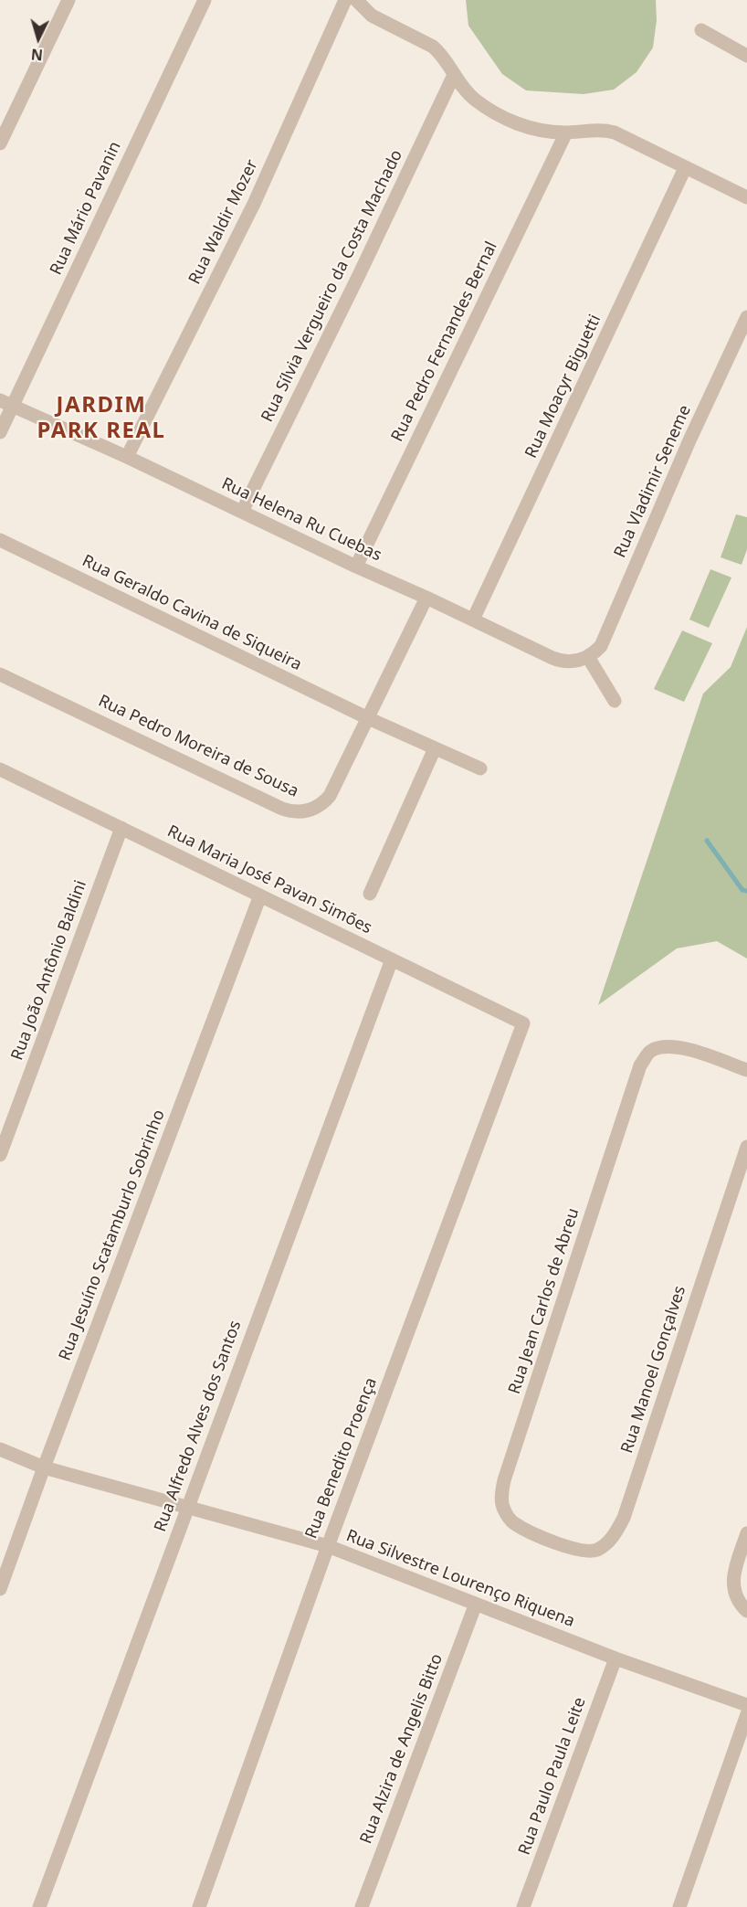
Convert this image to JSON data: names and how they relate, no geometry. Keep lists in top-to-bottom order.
{
  "streets": {
    "street": [
      "Rua Mário Pavanin",
      "Rua Waldir Mozer",
      "Rua Sílvia Vergueiro da Costa Machado",
      "Rua Pedro Fernandes Bernal",
      "Rua Moacyr Biguetti",
      "Rua Vladimir Seneme",
      "Rua Helena Ru Cuebas",
      "Rua Geraldo Cavina de Siqueira",
      "Rua Pedro Moreira de Sousa",
      "Rua Maria José Pavan Simões",
      "Rua João Antônio Baldini",
      "Rua Jesuíno Scatamburlo Sobrinho",
      "Rua Jean Carlos de Abreu",
      "Rua Manoel Gonçalves",
      "Rua Alfredo Alves dos Santos",
      "Rua Benedito Proença",
      "Rua Silvestre Lourenço Riquena",
      "Rua Alzira de Angelis Bitto",
      "Rua Paulo Paula Leite"
    ]
  },
  "crossings": [
    ["Rua Mário Pavanin", "Rua Helena Ru Cuebas"],
    ["Rua Waldir Mozer", "Rua Helena Ru Cuebas"],
    ["Rua Sílvia Vergueiro da Costa Machado", "Rua Helena Ru Cuebas"],
    ["Rua Pedro Fernandes Bernal", "Rua Helena Ru Cuebas"],
    ["Rua Moacyr Biguetti", "Rua Helena Ru Cuebas"],
    ["Rua Vladimir Seneme", "Rua Helena Ru Cuebas"],
    ["Rua Helena Ru Cuebas", "Rua Pedro Moreira de Sousa"],
    ["Rua Geraldo Cavina de Siqueira", "Rua Pedro Moreira de Sousa"],
    ["Rua Maria José Pavan Simões", "Rua João Antônio Baldini"],
    ["Rua Maria José Pavan Simões", "Rua Jesuíno Scatamburlo Sobrinho"],
    ["Rua Maria José Pavan Simões", "Rua Alfredo Alves dos Santos"],
    ["Rua Maria José Pavan Simões", "Rua Benedito Proença"],
    ["Rua Jesuíno Scatamburlo Sobrinho", "Rua Silvestre Lourenço Riquena"],
    ["Rua Jean Carlos de Abreu", "Rua Manoel Gonçalves"],
    ["Rua Alfredo Alves dos Santos", "Rua Silvestre Lourenço Riquena"],
    ["Rua Benedito Proença", "Rua Silvestre Lourenço Riquena"],
    ["Rua Silvestre Lourenço Riquena", "Rua Alzira de Angelis Bitto"],
    ["Rua Silvestre Lourenço Riquena", "Rua Paulo Paula Leite"]
  ],
  "districts": ["JARDIM PARK REAL"],
  "north": "bottom"
}
